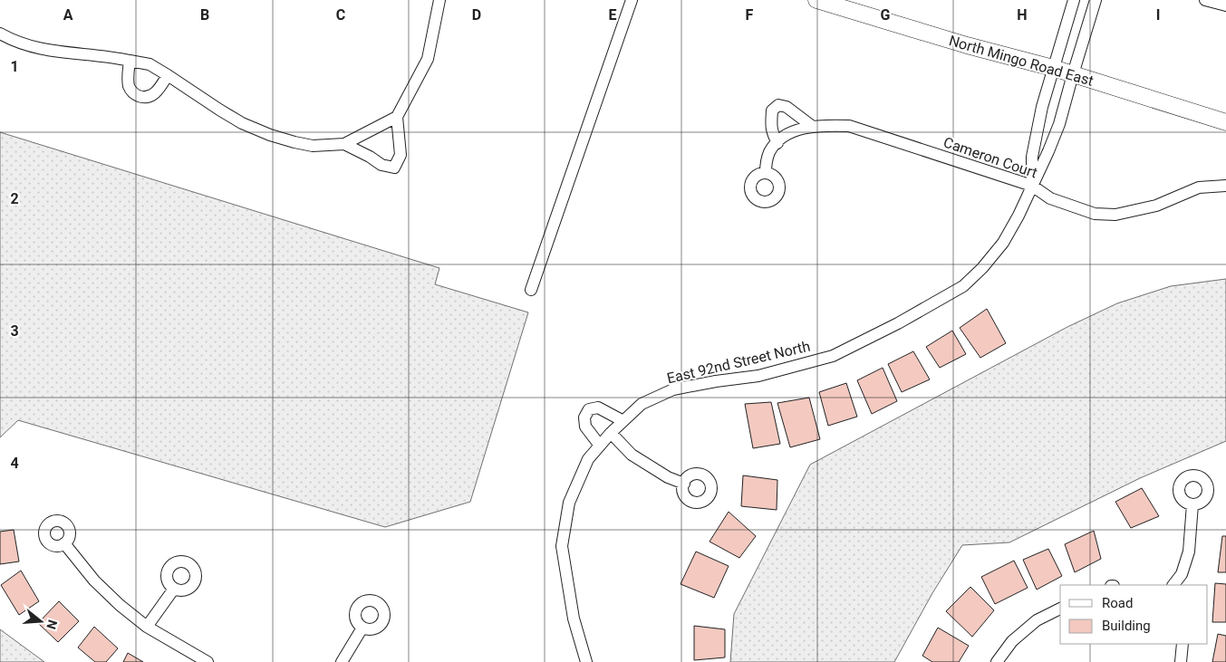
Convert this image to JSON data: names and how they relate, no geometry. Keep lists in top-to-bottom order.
{
  "streets": {
    "street": ["North Mingo Road East", "Cameron Court", "East 92nd Street North"]
  },
  "crossings": [
    ["North Mingo Road East", "East 92nd Street North"],
    ["Cameron Court", "East 92nd Street North"]
  ],
  "legend": ["Road", "Building"],
  "north": "right",
  "grid": {
    "columns": [
      "A",
      "B",
      "C",
      "D",
      "E",
      "F",
      "G",
      "H",
      "I"
    ],
    "rows": [
      "1",
      "2",
      "3",
      "4"
    ]
  }
}
